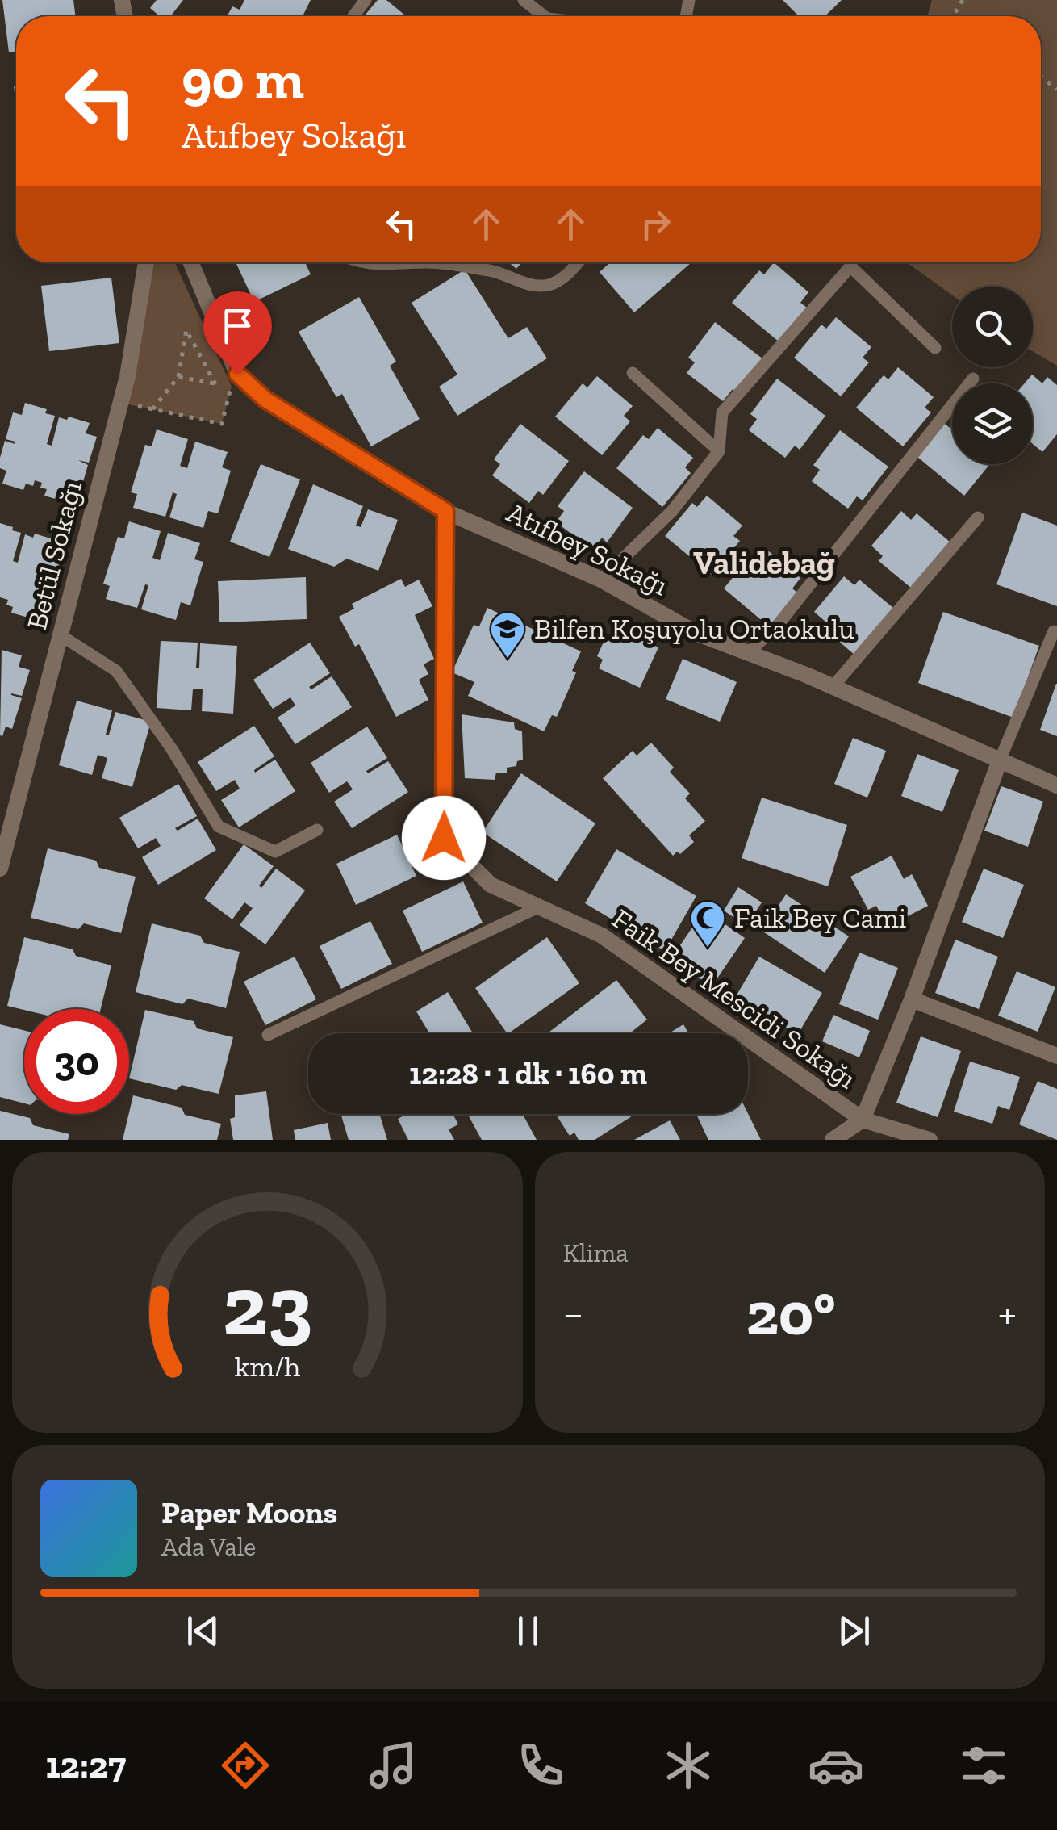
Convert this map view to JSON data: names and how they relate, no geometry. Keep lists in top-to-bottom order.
{
  "streets": {
    "street": ["Atıfbey Sokağı", "Betül Sokağı", "Faik Bey Mescidi Sokağı"]
  },
  "crossings": [
    ["Atıfbey Sokağı", "Faik Bey Mescidi Sokağı"]
  ],
  "districts": ["Validebağ"],
  "places": {
    "school or university": ["Bilfen Koşuyolu Ortaokulu"],
    "mosque": ["Faik Bey Cami"]
  },
  "page": {
    "turn": ["90 m", "Atıfbey Sokağı"],
    "limit": "30",
    "trip": "12:28 · 1 dk · 160 m",
    "tile": "Klima",
    "heat": ["−", "20°", "+"],
    "song": ["Paper Moons", "Ada Vale"],
    "tabs": "12:27",
    "gauge": ["23", "km/h"]
  }
}
